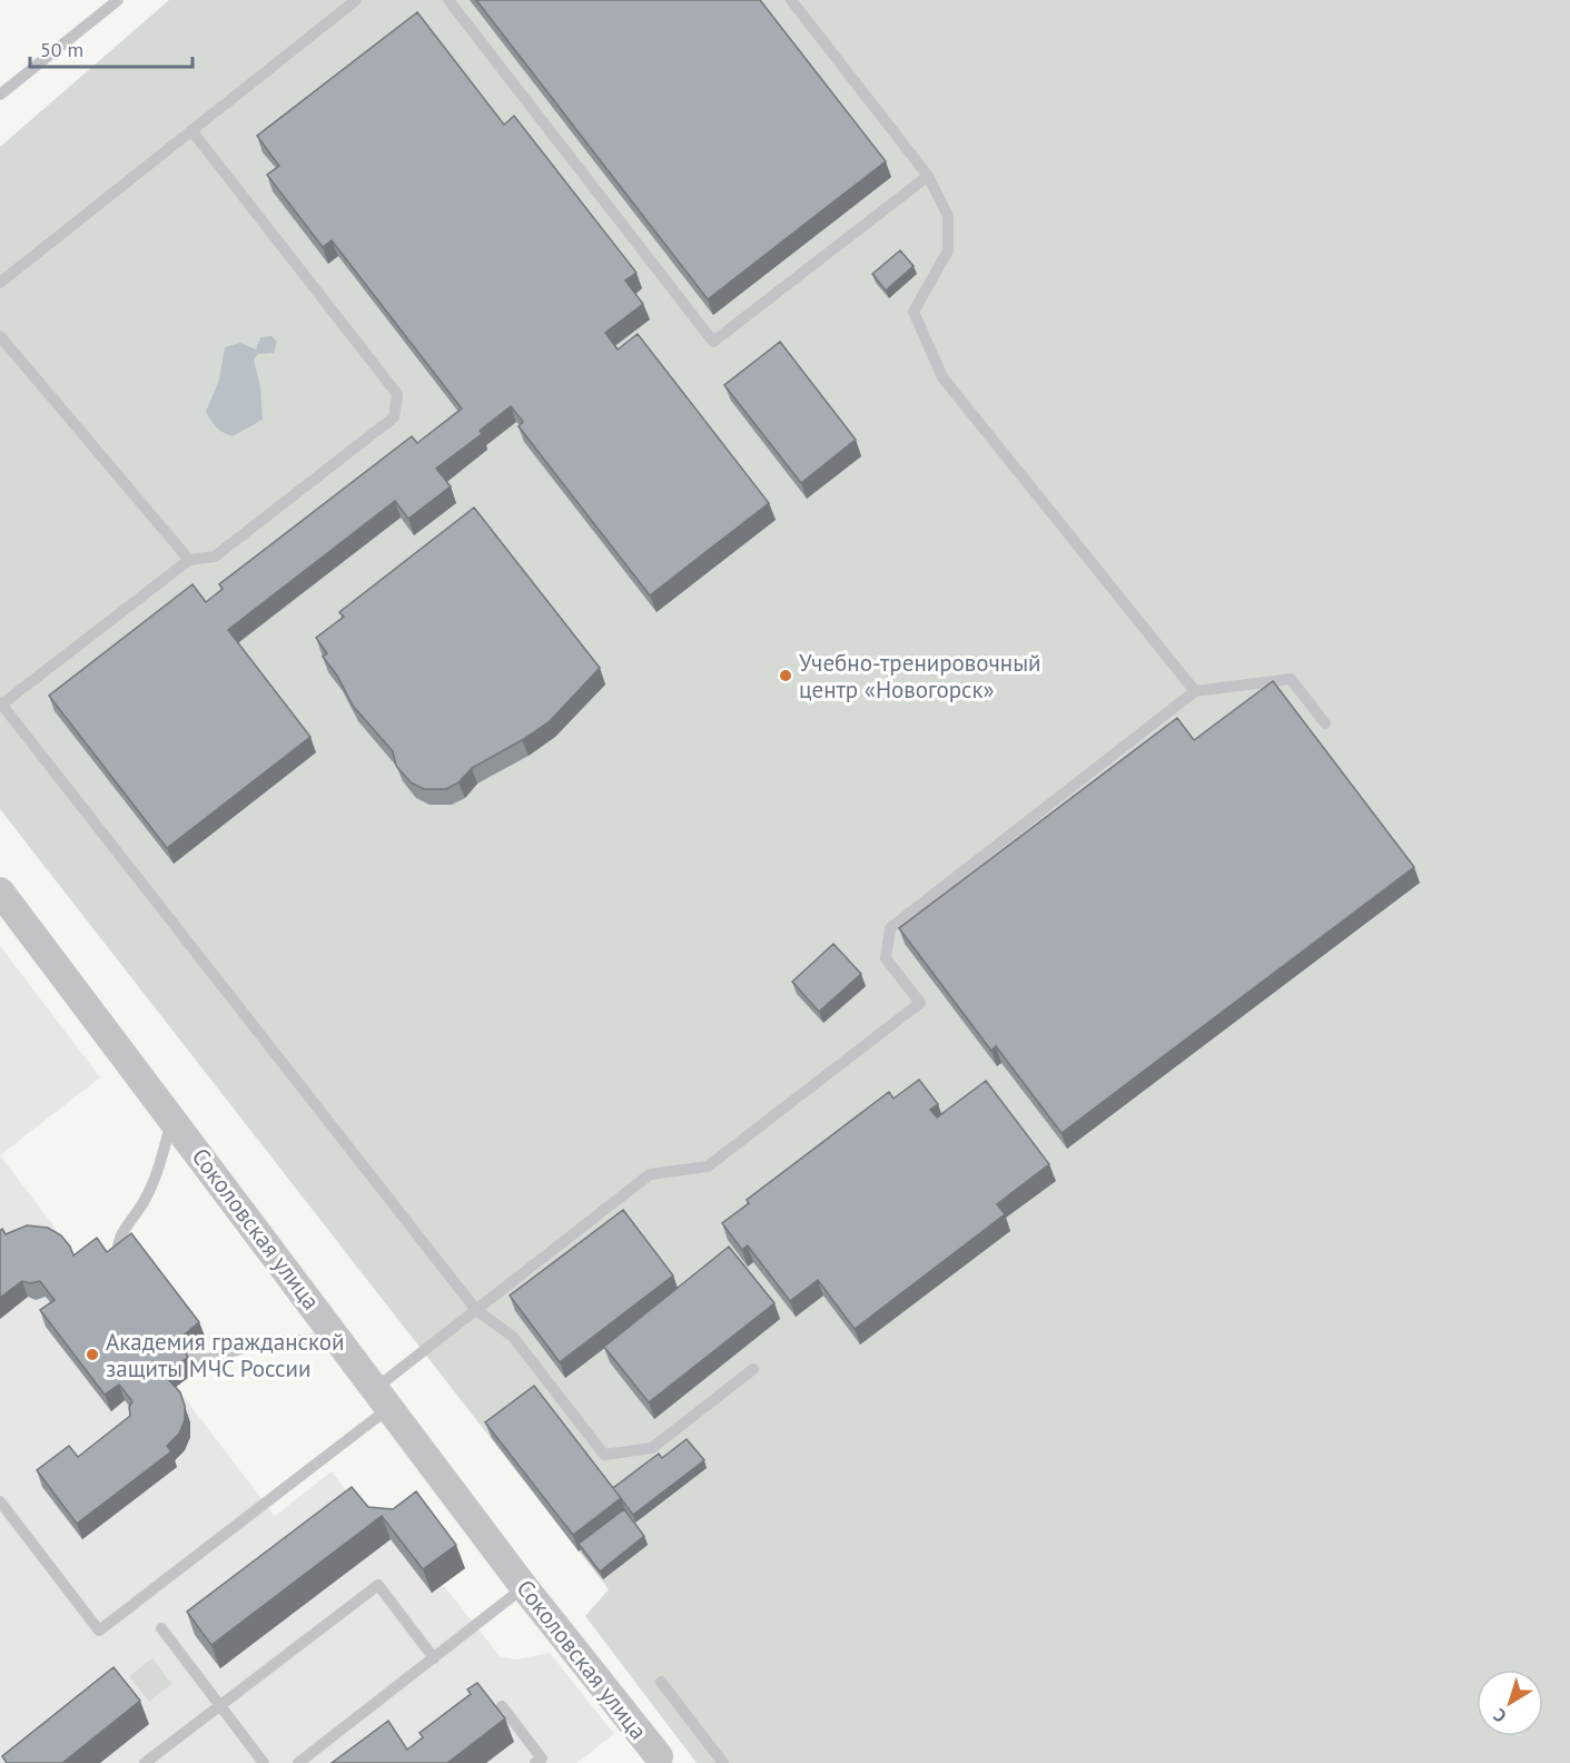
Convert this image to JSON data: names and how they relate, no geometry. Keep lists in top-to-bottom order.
{
  "streets": {
    "street": ["Соколовская улица"]
  },
  "places": ["Учебно-тренировочный центр «Новогорск»", "Академия гражданской защиты МЧС России"],
  "scale_bar": "50 m",
  "north": "bottom left"
}
